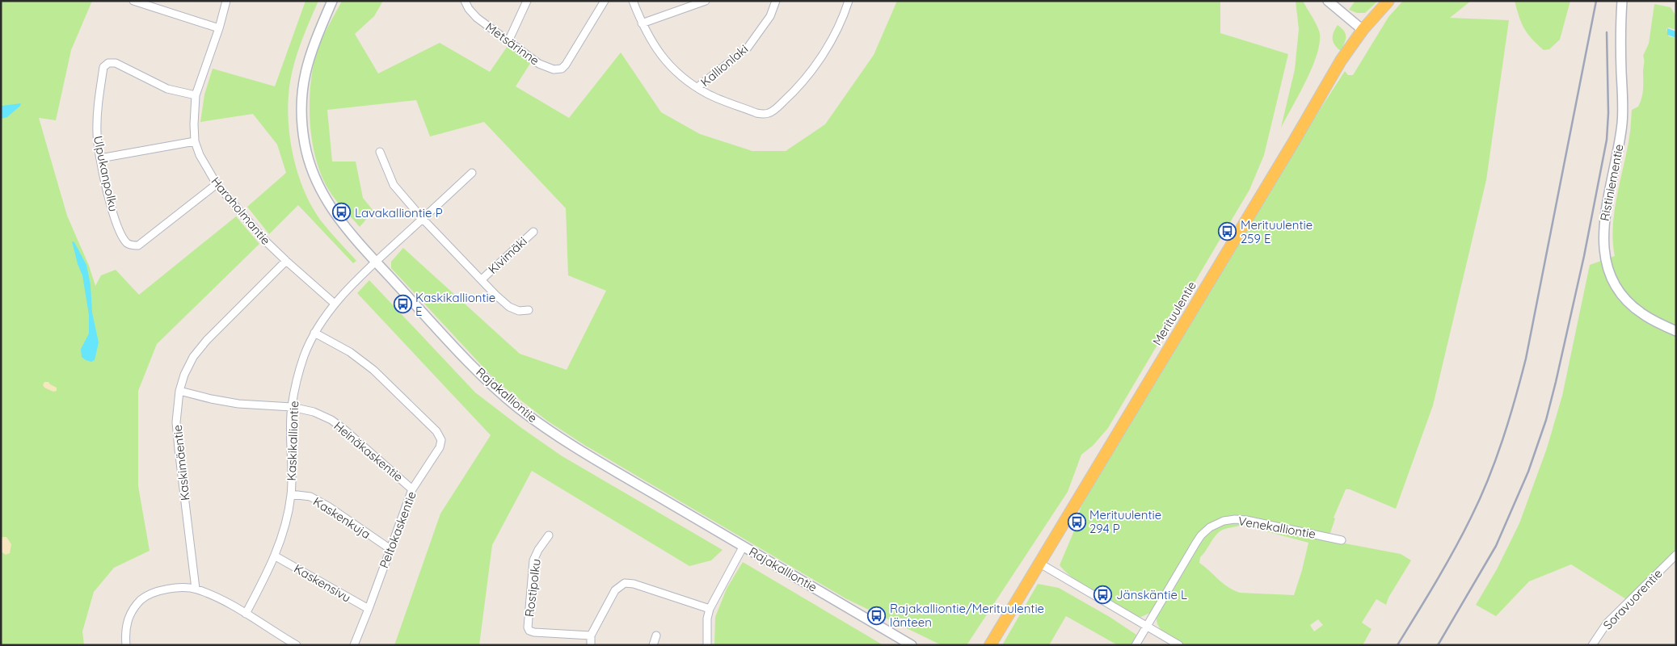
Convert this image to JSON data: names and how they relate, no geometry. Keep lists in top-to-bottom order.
{
  "streets": {
    "main road": ["Merituulentie"],
    "street": [
      "Metsärinne",
      "Kallionlaki",
      "Ulpukanpolku",
      "Ristiniementie",
      "Haraholmantie",
      "Kivimäki",
      "Rajakalliontie",
      "Kaskikalliontie",
      "Heinäkaskentie",
      "Kaskimäentie",
      "Kaskenkuja",
      "Venekalliontie",
      "Peltokaskentie",
      "Kaskensivu",
      "Rostipolku",
      "Soravuorentie"
    ]
  },
  "crossings": [
    ["Ulpukanpolku", "Haraholmantie"],
    ["Haraholmantie", "Kaskikalliontie"],
    ["Haraholmantie", "Kaskimäentie"],
    ["Rajakalliontie", "Kaskikalliontie"],
    ["Kaskikalliontie", "Heinäkaskentie"],
    ["Kaskikalliontie", "Kaskenkuja"],
    ["Kaskikalliontie", "Peltokaskentie"],
    ["Kaskikalliontie", "Kaskensivu"],
    ["Heinäkaskentie", "Kaskimäentie"],
    ["Heinäkaskentie", "Peltokaskentie"],
    ["Kaskenkuja", "Peltokaskentie"],
    ["Peltokaskentie", "Kaskensivu"]
  ],
  "places": {
    "bus stop": [
      "Lavakalliontie P",
      "Merituulentie 259 E",
      "Kaskikalliontie E",
      "Merituulentie 294 P",
      "Jänskäntie L",
      "Rajakalliontie/Merituulentie länteen"
    ]
  }
}
